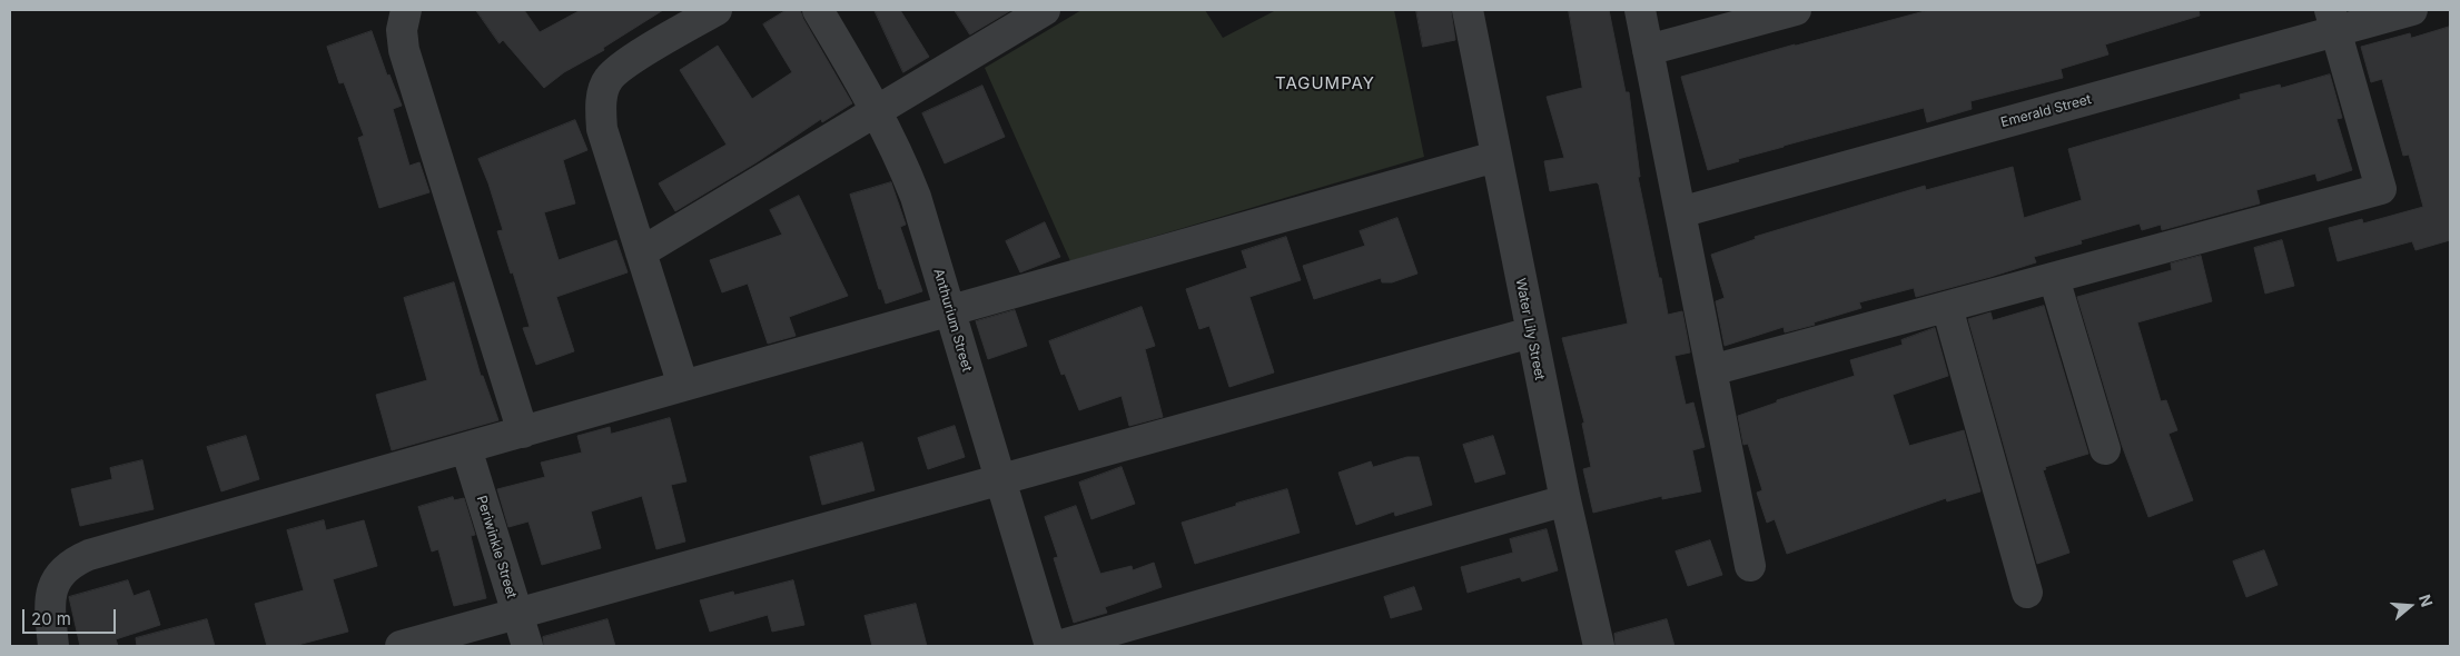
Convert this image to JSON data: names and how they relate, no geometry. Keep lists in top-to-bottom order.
{
  "streets": {
    "street": [
      "Emerald Street",
      "Anthurium Street",
      "Water Lily Street",
      "Periwinkle Street"
    ]
  },
  "districts": ["TAGUMPAY"],
  "scale_bar": "20 m",
  "north": "right"
}
